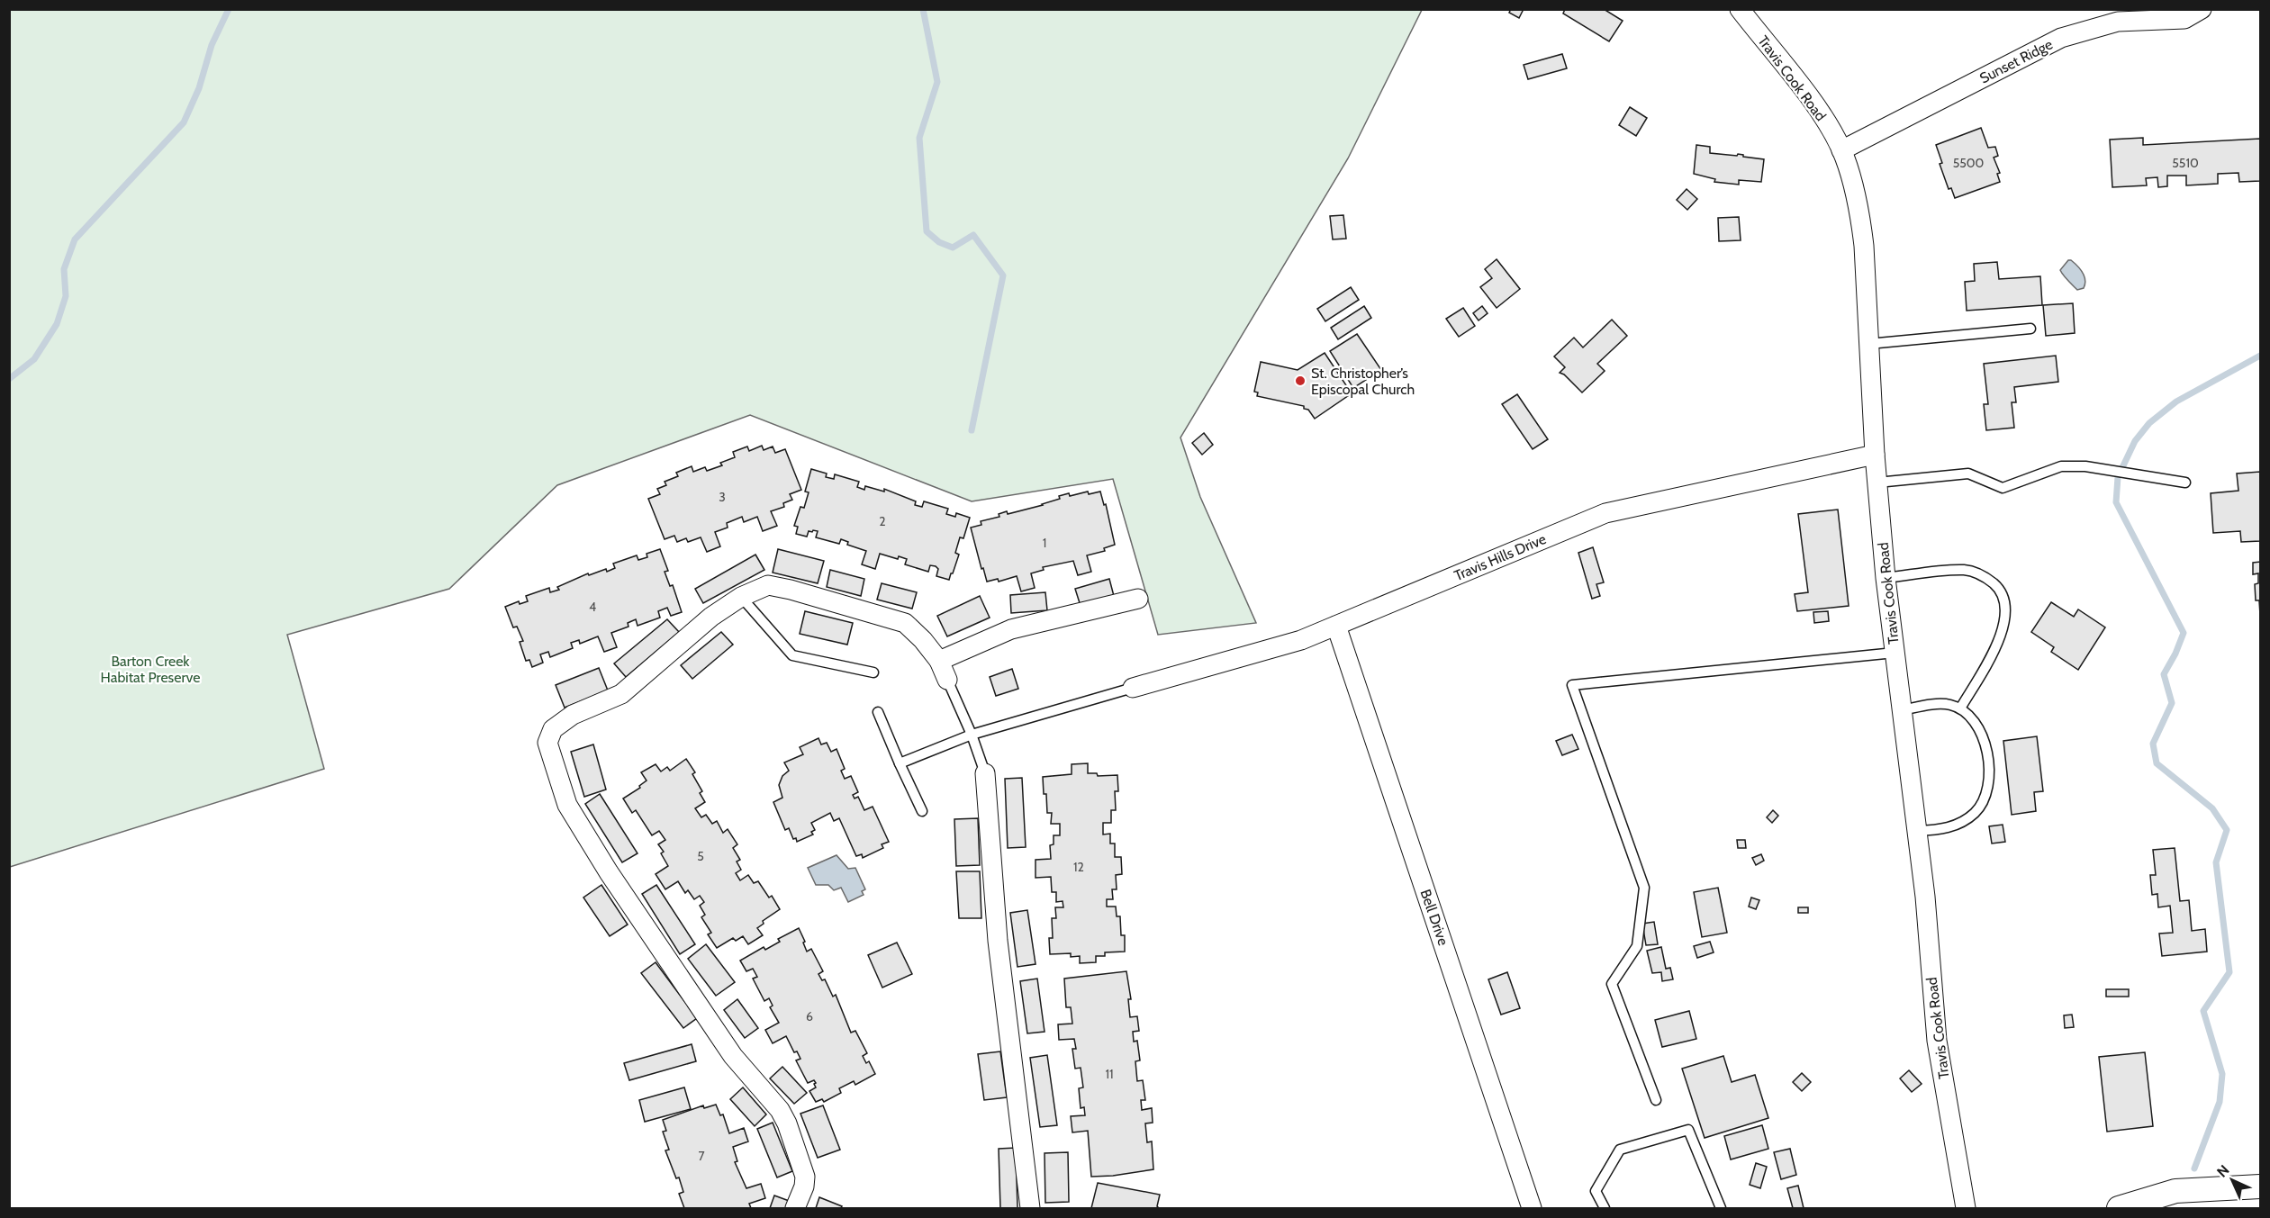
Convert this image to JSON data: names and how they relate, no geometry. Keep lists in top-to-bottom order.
{
  "streets": {
    "street": [
      "Sunset Ridge",
      "Travis Cook Road",
      "Travis Hills Drive",
      "Bell Drive"
    ]
  },
  "crossings": [
    ["Sunset Ridge", "Travis Cook Road"],
    ["Travis Cook Road", "Travis Hills Drive"],
    ["Travis Hills Drive", "Bell Drive"]
  ],
  "parks": ["Barton Creek Habitat Preserve"],
  "places": ["St. Christopher’s Episcopal Church"],
  "house_numbers": [
    "5500",
    "5510",
    "3",
    "2",
    "1",
    "4",
    "5",
    "12",
    "6",
    "11",
    "7"
  ],
  "north": "top left"
}
